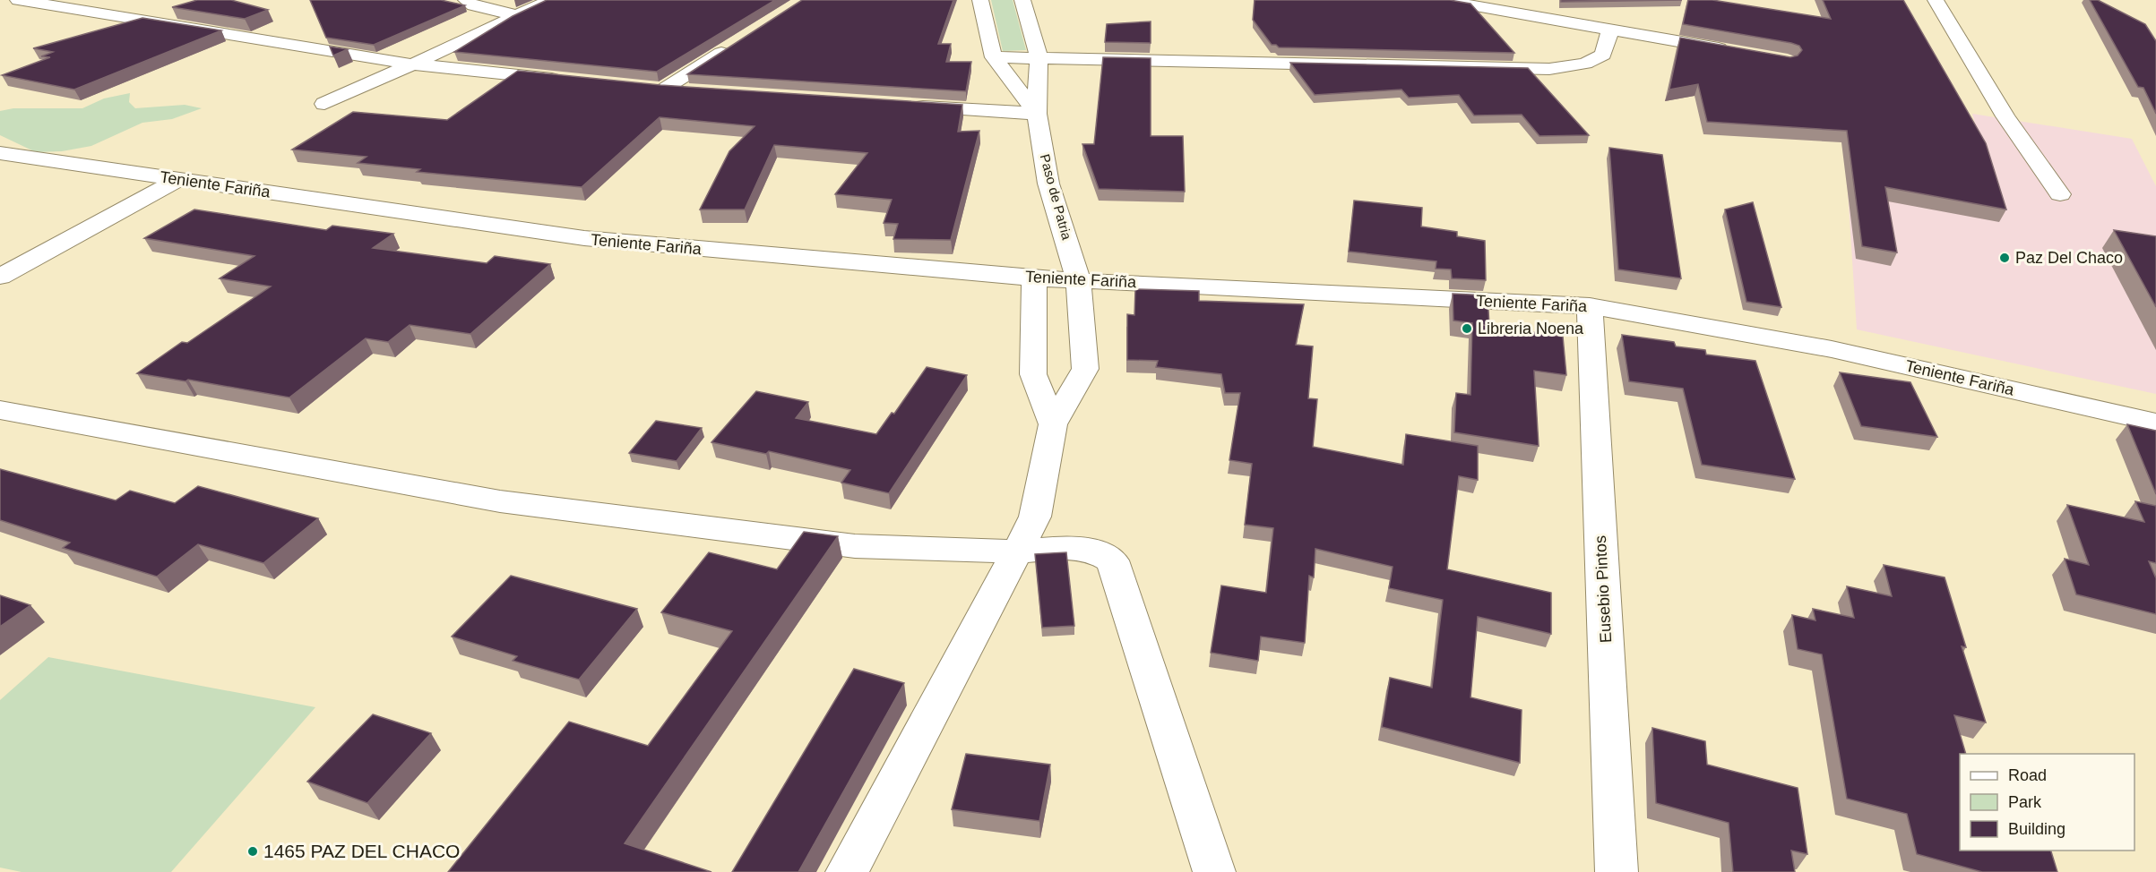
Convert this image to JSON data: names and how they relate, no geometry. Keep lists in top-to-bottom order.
{
  "streets": {
    "street": ["Teniente Fariña", "Paso de Patria", "Eusebio Pintos"]
  },
  "crossings": [
    ["Teniente Fariña", "Paso de Patria"],
    ["Teniente Fariña", "Eusebio Pintos"]
  ],
  "places": ["Paz Del Chaco", "Libreria Noena", "1465 PAZ DEL CHACO"],
  "legend": ["Road", "Park", "Building"]
}
